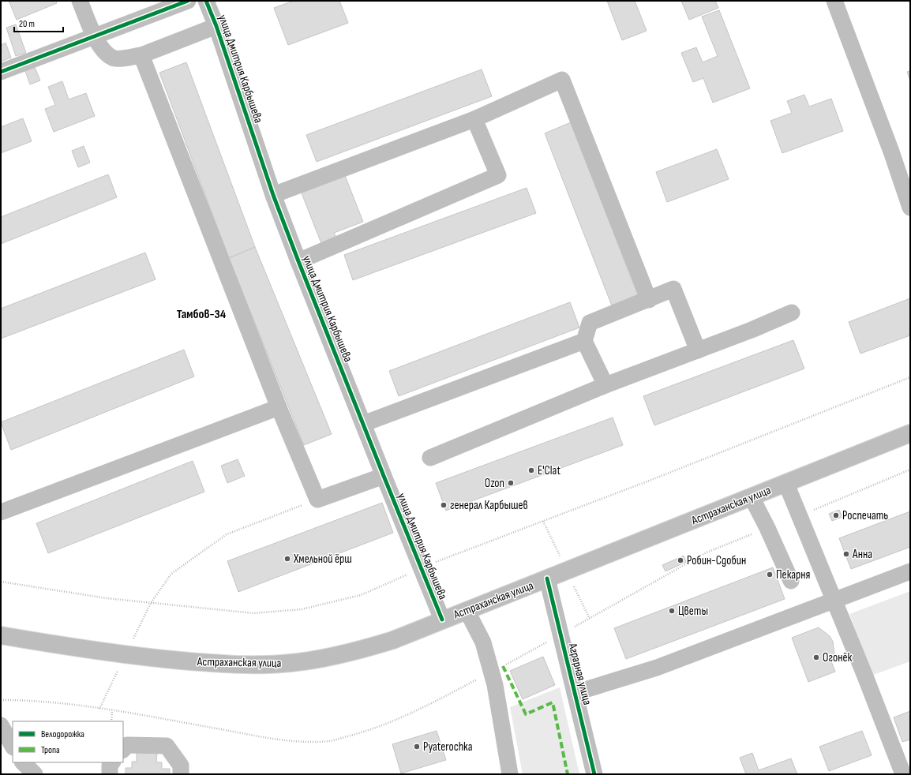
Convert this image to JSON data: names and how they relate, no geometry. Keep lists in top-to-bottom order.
{
  "streets": {
    "main road": ["Астраханская улица"],
    "street": ["улица Дмитрия Карбышева", "Аграрная улица"]
  },
  "crossings": [
    ["улица Дмитрия Карбышева", "Астраханская улица"],
    ["Астраханская улица", "Аграрная улица"]
  ],
  "districts": ["Тамбов-34"],
  "places": [
    "E'Clat",
    "Ozon",
    "генерал Карбышев",
    "Роспечать",
    "Анна",
    "Хмельной ёрш",
    "Робин-Сдобин",
    "Пекарня",
    "Цветы",
    "Огонёк",
    "Pyaterochka"
  ],
  "legend": ["Велодорожка", "Тропа"],
  "scale_bar": "20 m"
}
